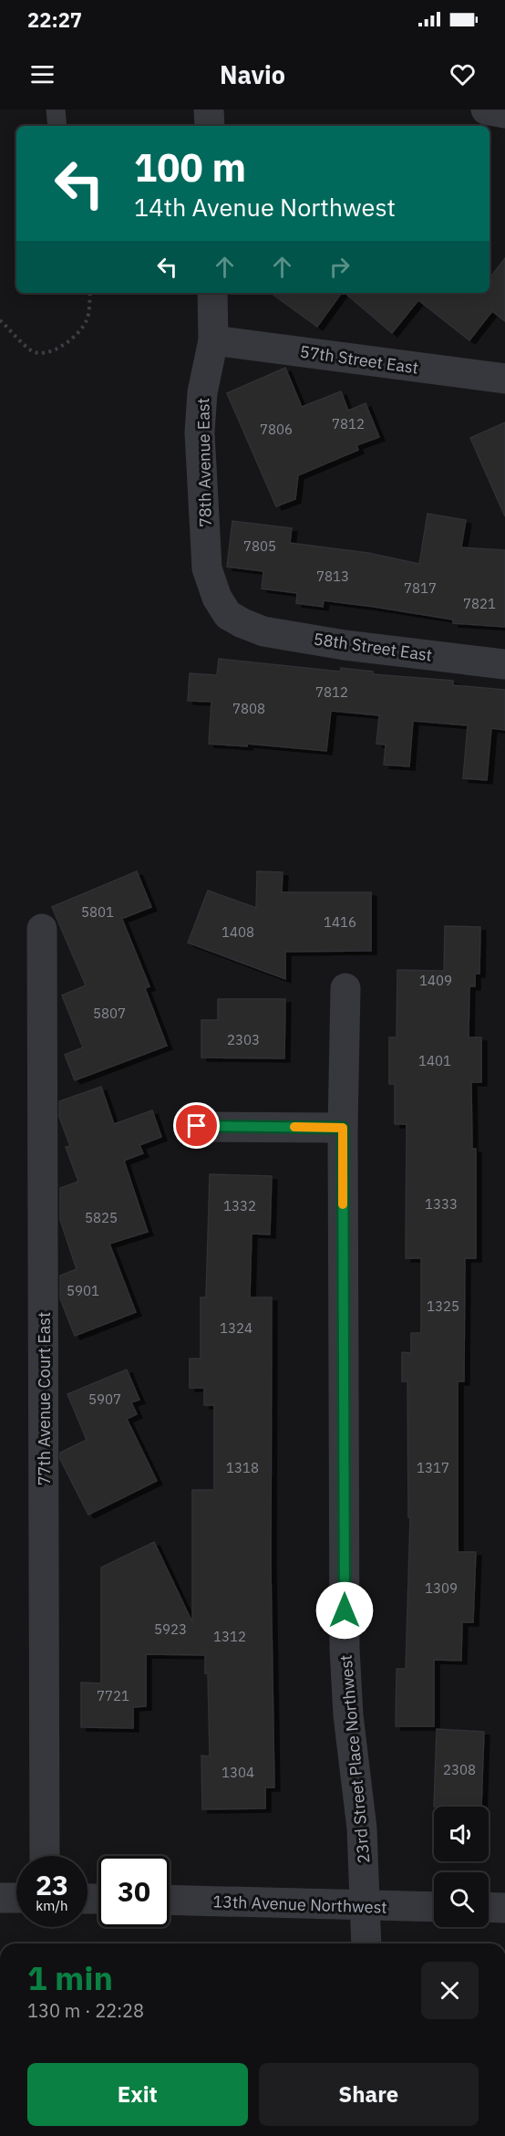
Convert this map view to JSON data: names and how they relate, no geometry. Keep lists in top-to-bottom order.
{
  "streets": {
    "street": [
      "57th Street East",
      "78th Avenue East",
      "58th Street East",
      "77th Avenue Court East",
      "23rd Street Place Northwest",
      "13th Avenue Northwest"
    ]
  },
  "crossings": [
    ["57th Street East", "78th Avenue East"],
    ["78th Avenue East", "58th Street East"],
    ["23rd Street Place Northwest", "13th Avenue Northwest"]
  ],
  "house_numbers": [
    "7812",
    "7806",
    "7805",
    "7813",
    "7817",
    "7821",
    "7812",
    "7808",
    "5801",
    "1416",
    "1408",
    "1409",
    "5807",
    "2303",
    "1401",
    "1333",
    "1332",
    "5825",
    "5901",
    "1325",
    "1324",
    "5907",
    "1318",
    "1317",
    "1309",
    "5923",
    "1312",
    "7721",
    "2308",
    "1304"
  ],
  "page": {
    "status": "22:27",
    "header": "Navio",
    "turn": ["100 m", "14th Avenue Northwest"],
    "speed": "23 km/h",
    "limit": "30",
    "heading": ["1 min", "130 m · 22:28"],
    "buttons": ["Exit", "Share"]
  }
}
